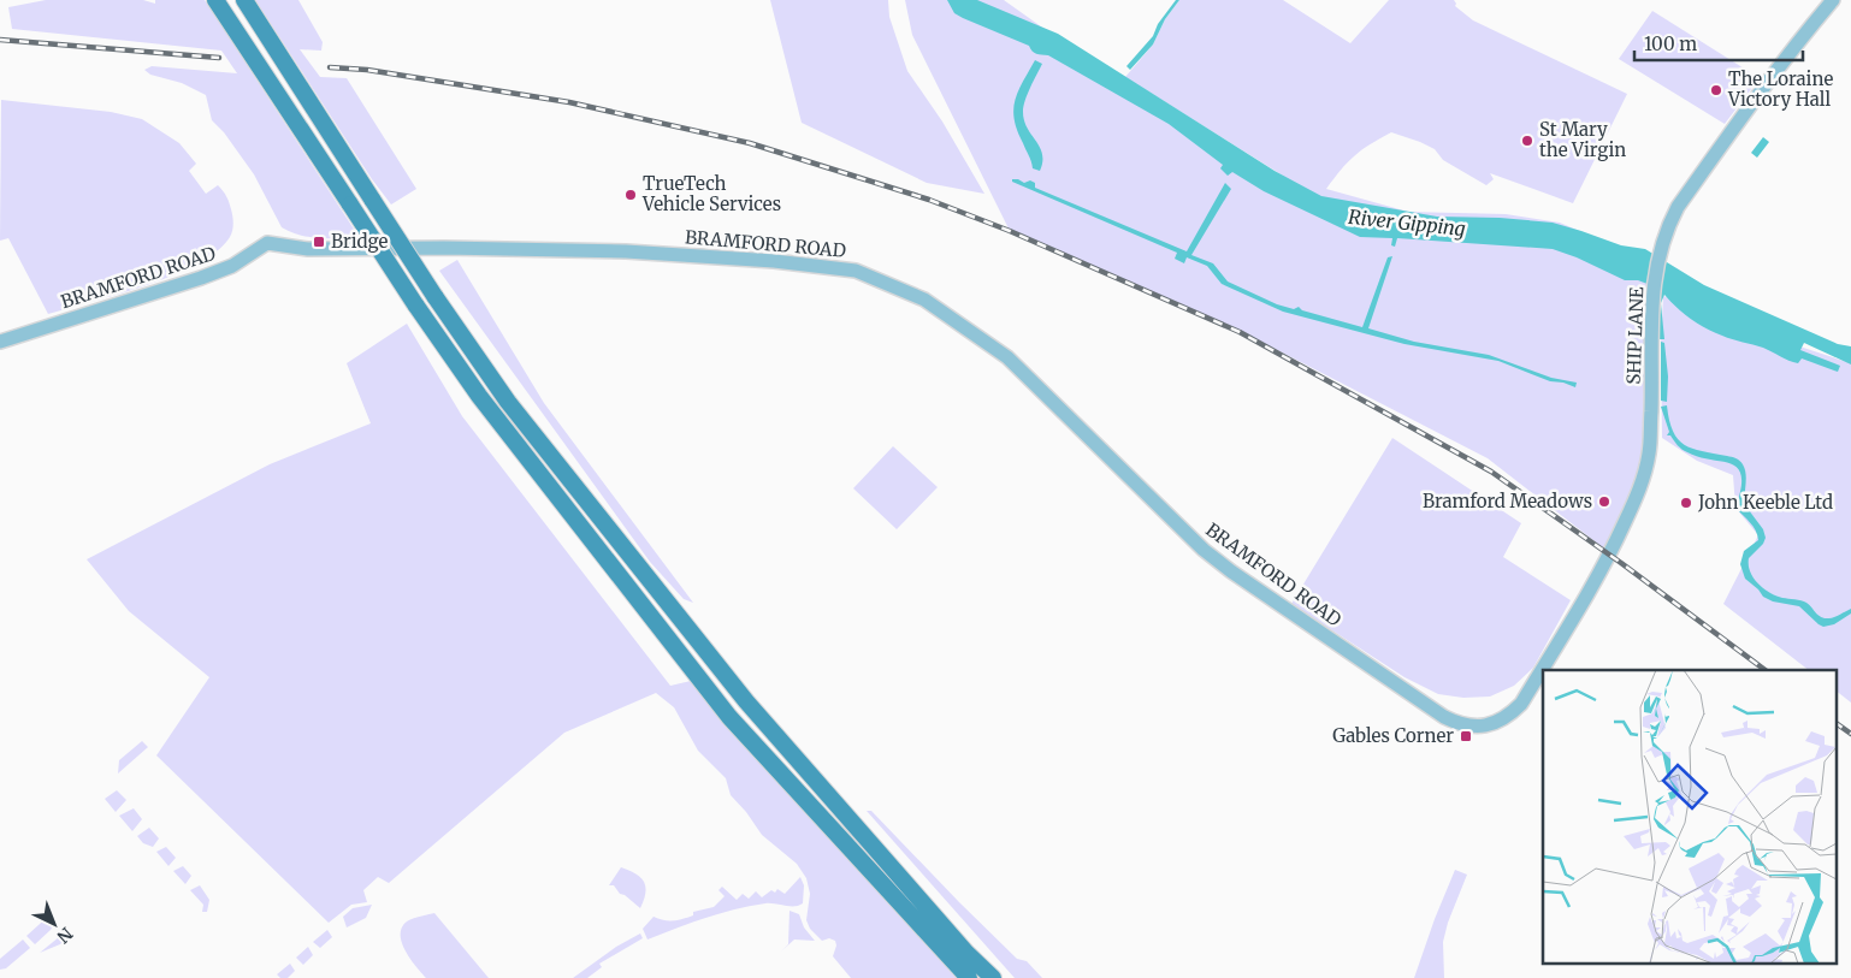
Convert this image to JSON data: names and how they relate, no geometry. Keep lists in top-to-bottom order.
{
  "streets": {
    "main road": ["BRAMFORD ROAD", "SHIP LANE"]
  },
  "crossings": [
    ["BRAMFORD ROAD", "SHIP LANE"]
  ],
  "water": ["River Gipping"],
  "places": {
    "other": [
      "The Loraine Victory Hall",
      "St Mary the Virgin",
      "TrueTech Vehicle Services",
      "Bramford Meadows",
      "John Keeble Ltd"
    ],
    "transit": ["Bridge", "Gables Corner"]
  },
  "scale_bar": "100 m",
  "north": "bottom right"
}
